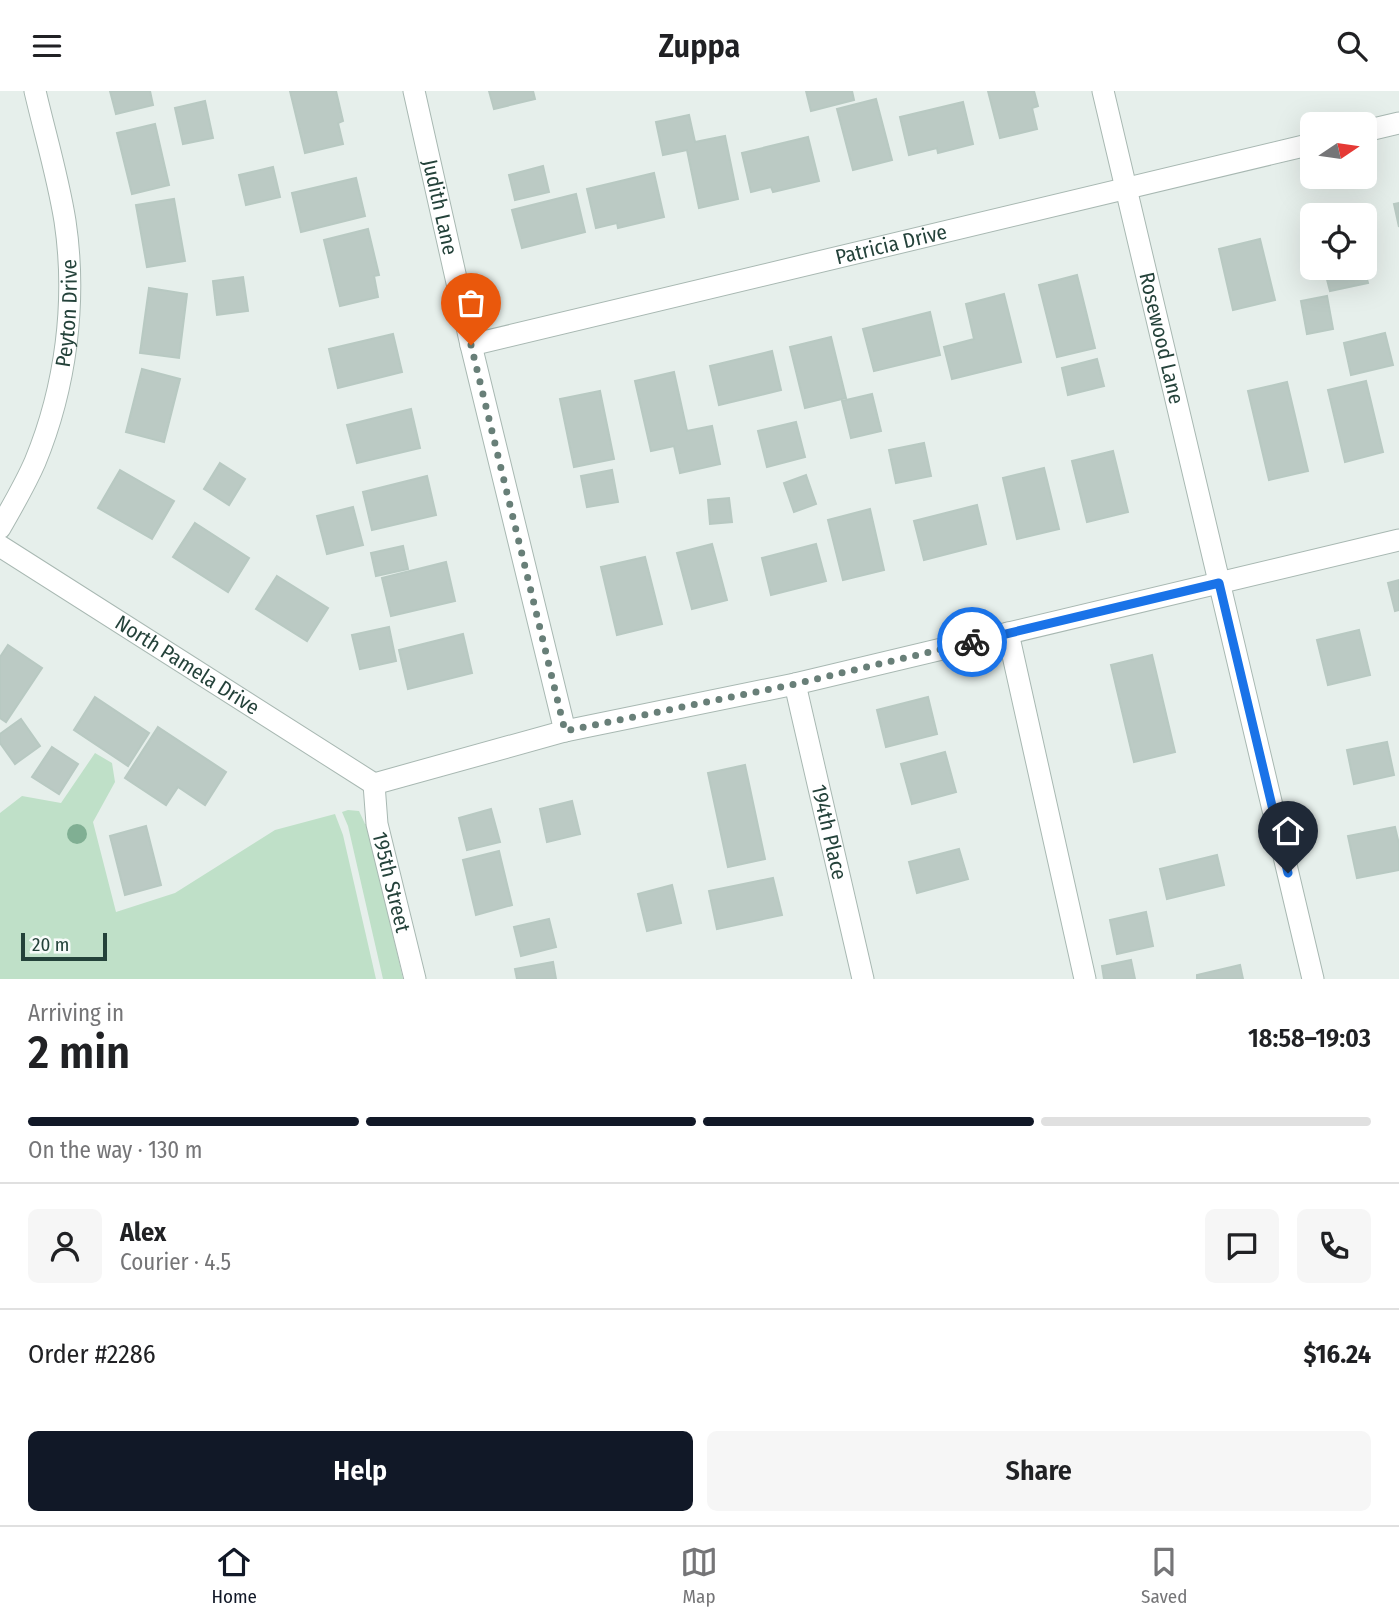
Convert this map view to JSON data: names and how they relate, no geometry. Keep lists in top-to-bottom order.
{
  "streets": {
    "street": [
      "Judith Lane",
      "Patricia Drive",
      "Peyton Drive",
      "Rosewood Lane",
      "North Pamela Drive",
      "194th Place",
      "195th Street"
    ]
  },
  "crossings": [
    ["Judith Lane", "Patricia Drive"],
    ["Patricia Drive", "Rosewood Lane"],
    ["North Pamela Drive", "195th Street"]
  ],
  "scale_bar": "20 m",
  "north": "right",
  "page": {
    "header": "Zuppa",
    "scale": "20 m",
    "heading": ["2 min", "Arriving in", "18:58–19:03"],
    "panel": [
      "Alex",
      "Courier · 4.5",
      "Order #2286",
      "$16.24"
    ],
    "bar": "On the way · 130 m",
    "buttons": ["Help", "Share"],
    "tabs": ["Home", "Map", "Saved"]
  }
}
